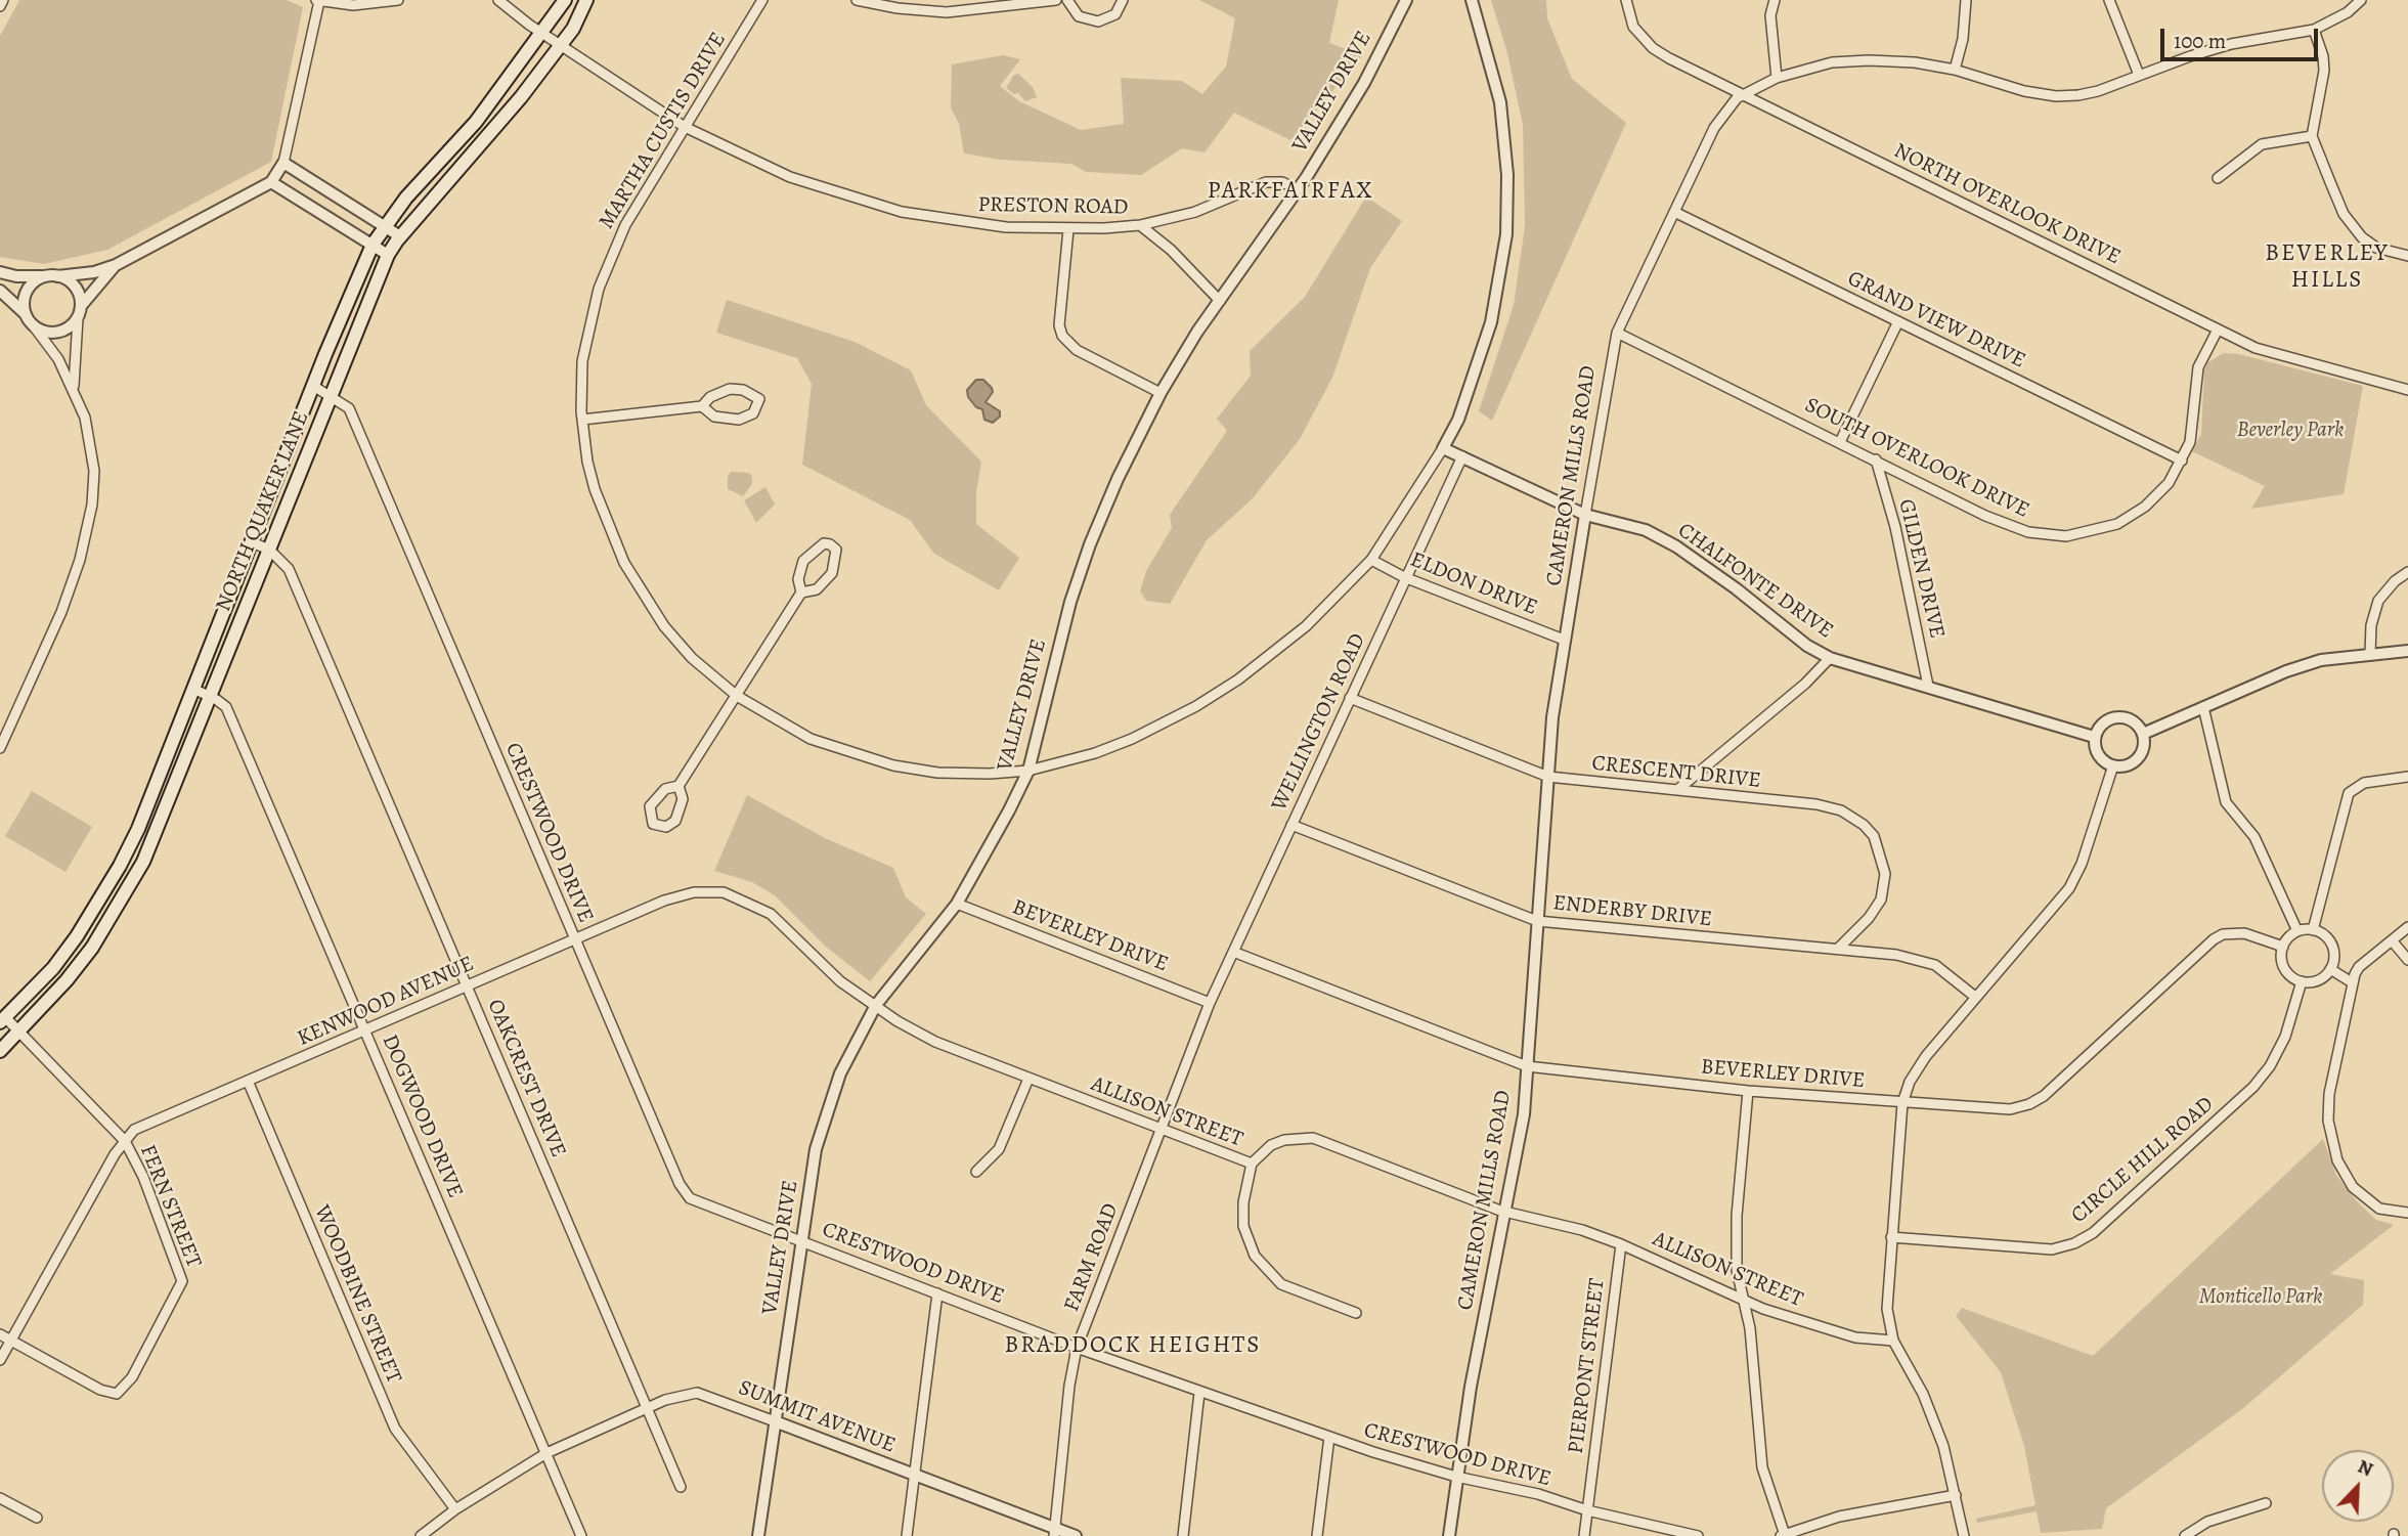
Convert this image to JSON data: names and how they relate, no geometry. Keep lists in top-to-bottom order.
{
  "streets": {
    "main road": ["NORTH QUAKER LANE"],
    "street": [
      "VALLEY DRIVE",
      "MARTHA CUSTIS DRIVE",
      "NORTH OVERLOOK DRIVE",
      "PRESTON ROAD",
      "GRAND VIEW DRIVE",
      "SOUTH OVERLOOK DRIVE",
      "CAMERON MILLS ROAD",
      "GILDEN DRIVE",
      "CHALFONTE DRIVE",
      "ELDON DRIVE",
      "WELLINGTON ROAD",
      "CRESCENT DRIVE",
      "CRESTWOOD DRIVE",
      "ENDERBY DRIVE",
      "BEVERLEY DRIVE",
      "KENWOOD AVENUE",
      "OAKCREST DRIVE",
      "ALLISON STREET",
      "DOGWOOD DRIVE",
      "CIRCLE HILL ROAD",
      "FERN STREET",
      "FARM ROAD",
      "WOODBINE STREET",
      "PIERPONT STREET",
      "SUMMIT AVENUE"
    ]
  },
  "crossings": [
    ["VALLEY DRIVE", "MARTHA CUSTIS DRIVE"],
    ["VALLEY DRIVE", "PRESTON ROAD"],
    ["VALLEY DRIVE", "CRESTWOOD DRIVE"],
    ["VALLEY DRIVE", "BEVERLEY DRIVE"],
    ["VALLEY DRIVE", "KENWOOD AVENUE"],
    ["VALLEY DRIVE", "ALLISON STREET"],
    ["VALLEY DRIVE", "SUMMIT AVENUE"],
    ["MARTHA CUSTIS DRIVE", "PRESTON ROAD"],
    ["MARTHA CUSTIS DRIVE", "CHALFONTE DRIVE"],
    ["MARTHA CUSTIS DRIVE", "ELDON DRIVE"],
    ["NORTH OVERLOOK DRIVE", "SOUTH OVERLOOK DRIVE"],
    ["NORTH OVERLOOK DRIVE", "CAMERON MILLS ROAD"],
    ["PRESTON ROAD", "NORTH QUAKER LANE"],
    ["GRAND VIEW DRIVE", "SOUTH OVERLOOK DRIVE"],
    ["GRAND VIEW DRIVE", "CAMERON MILLS ROAD"],
    ["SOUTH OVERLOOK DRIVE", "CAMERON MILLS ROAD"],
    ["SOUTH OVERLOOK DRIVE", "GILDEN DRIVE"],
    ["CAMERON MILLS ROAD", "CHALFONTE DRIVE"],
    ["CAMERON MILLS ROAD", "ELDON DRIVE"],
    ["CAMERON MILLS ROAD", "CRESCENT DRIVE"],
    ["CAMERON MILLS ROAD", "CRESTWOOD DRIVE"],
    ["CAMERON MILLS ROAD", "ENDERBY DRIVE"],
    ["CAMERON MILLS ROAD", "BEVERLEY DRIVE"],
    ["CAMERON MILLS ROAD", "ALLISON STREET"],
    ["NORTH QUAKER LANE", "CRESTWOOD DRIVE"],
    ["NORTH QUAKER LANE", "OAKCREST DRIVE"],
    ["NORTH QUAKER LANE", "DOGWOOD DRIVE"],
    ["NORTH QUAKER LANE", "FERN STREET"],
    ["GILDEN DRIVE", "CHALFONTE DRIVE"],
    ["CHALFONTE DRIVE", "WELLINGTON ROAD"],
    ["ELDON DRIVE", "WELLINGTON ROAD"],
    ["WELLINGTON ROAD", "CRESCENT DRIVE"],
    ["WELLINGTON ROAD", "ENDERBY DRIVE"],
    ["WELLINGTON ROAD", "BEVERLEY DRIVE"],
    ["WELLINGTON ROAD", "FARM ROAD"],
    ["CRESCENT DRIVE", "ENDERBY DRIVE"],
    ["CRESTWOOD DRIVE", "KENWOOD AVENUE"],
    ["CRESTWOOD DRIVE", "FARM ROAD"],
    ["CRESTWOOD DRIVE", "PIERPONT STREET"],
    ["BEVERLEY DRIVE", "CIRCLE HILL ROAD"],
    ["BEVERLEY DRIVE", "FARM ROAD"],
    ["KENWOOD AVENUE", "OAKCREST DRIVE"],
    ["KENWOOD AVENUE", "ALLISON STREET"],
    ["KENWOOD AVENUE", "DOGWOOD DRIVE"],
    ["KENWOOD AVENUE", "FERN STREET"],
    ["KENWOOD AVENUE", "WOODBINE STREET"],
    ["OAKCREST DRIVE", "SUMMIT AVENUE"],
    ["ALLISON STREET", "FARM ROAD"],
    ["ALLISON STREET", "PIERPONT STREET"],
    ["DOGWOOD DRIVE", "SUMMIT AVENUE"],
    ["FARM ROAD", "SUMMIT AVENUE"],
    ["WOODBINE STREET", "SUMMIT AVENUE"]
  ],
  "districts": ["PARKFAIRFAX", "BEVERLEY HILLS", "BRADDOCK HEIGHTS"],
  "parks": ["Beverley Park", "Monticello Park"],
  "scale_bar": "100 m",
  "north": "top right"
}
